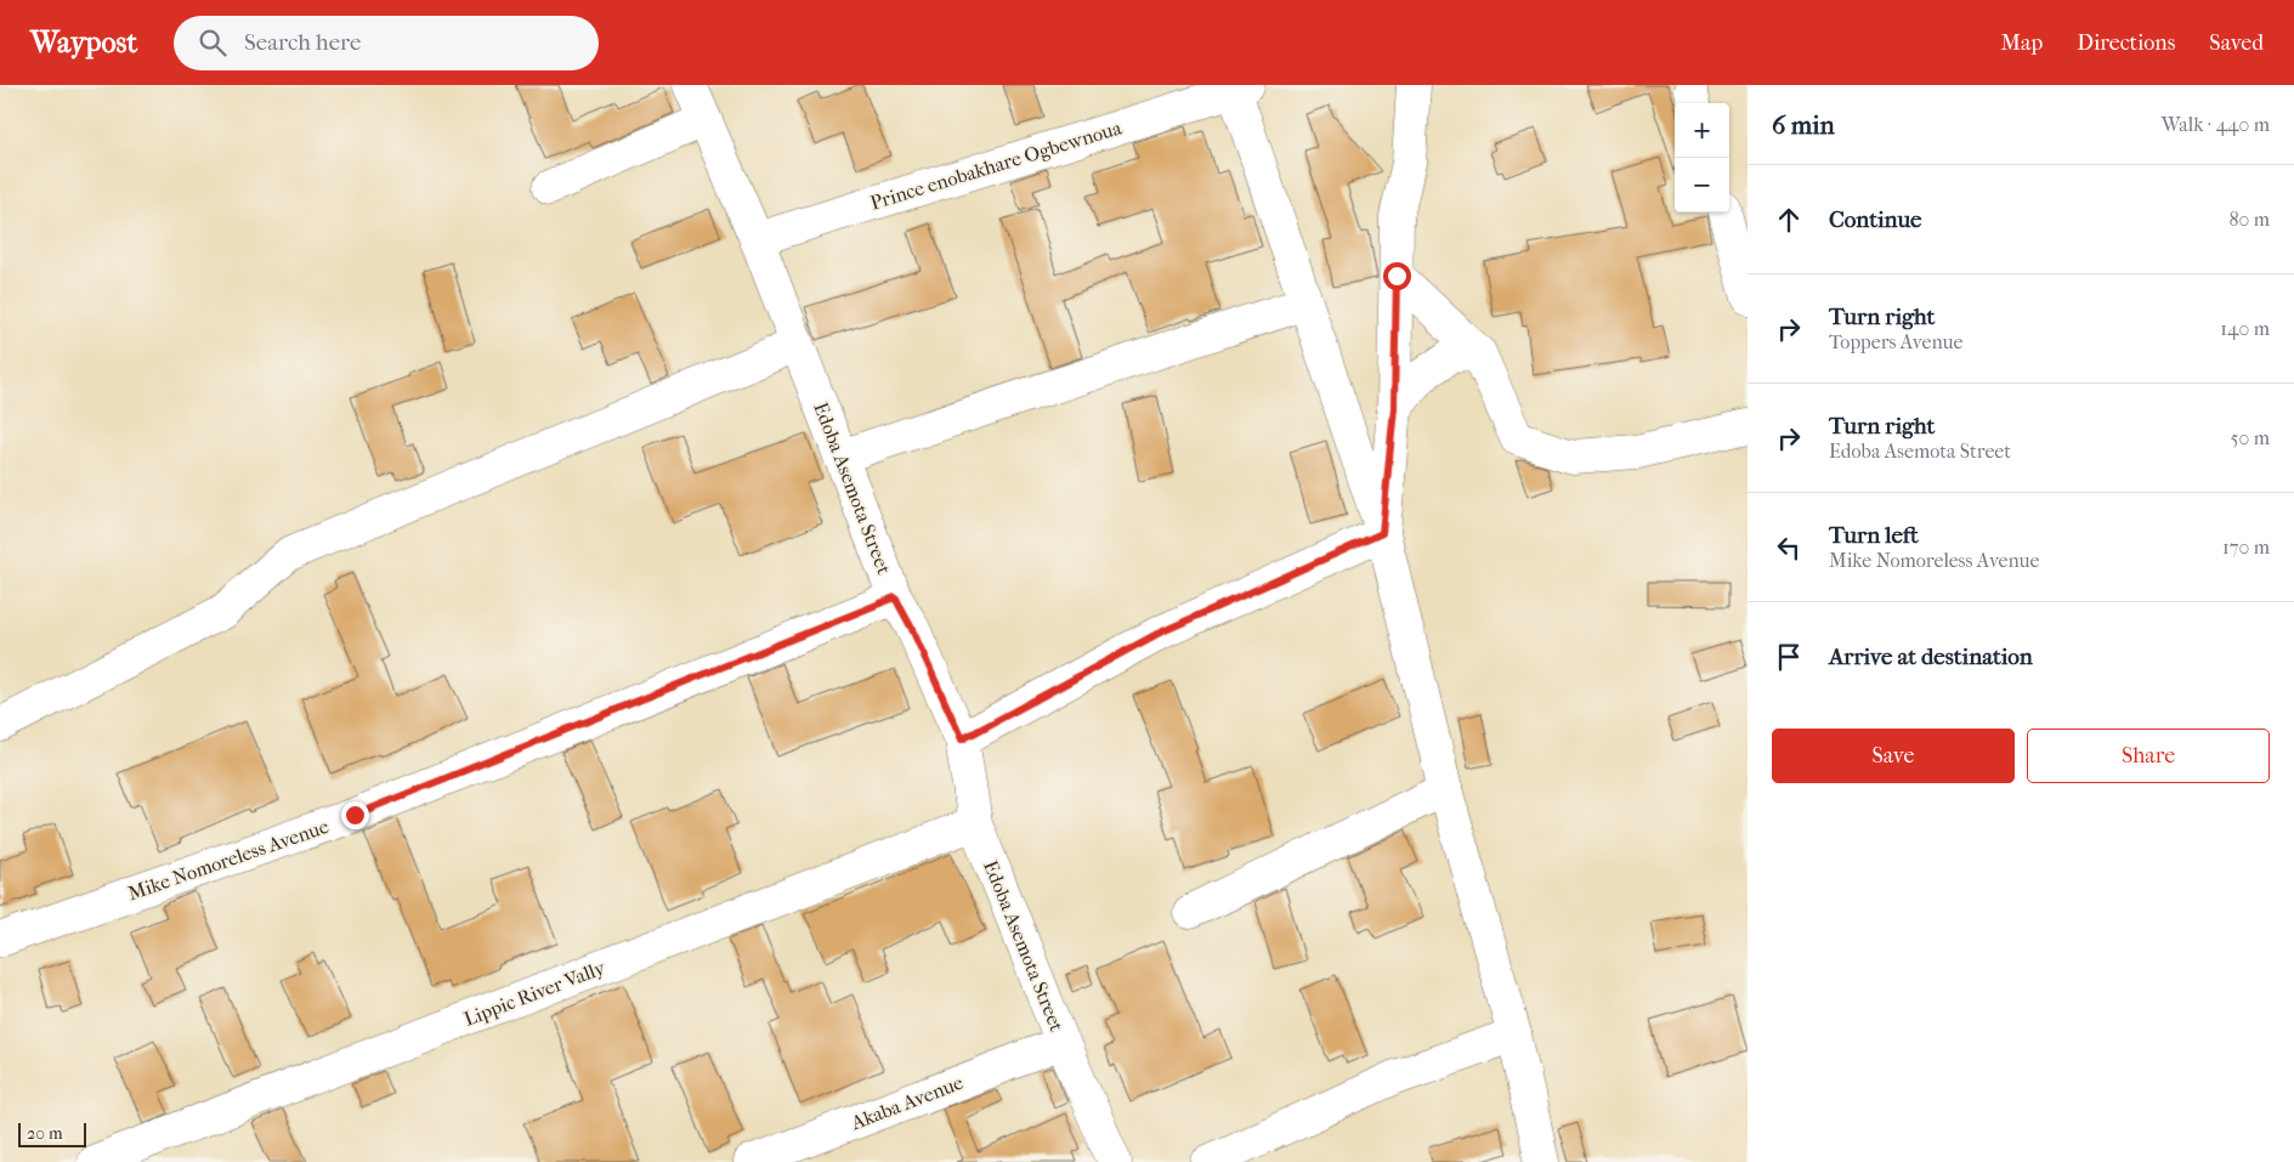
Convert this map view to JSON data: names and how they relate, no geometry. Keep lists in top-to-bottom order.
{
  "streets": {
    "street": [
      "Prince enobakhare Ogbewnoua",
      "Edoba Asemota Street",
      "Mike Nomoreless Avenue",
      "Lippic River Vally",
      "Akaba Avenue"
    ]
  },
  "crossings": [
    ["Prince enobakhare Ogbewnoua", "Edoba Asemota Street"],
    ["Edoba Asemota Street", "Mike Nomoreless Avenue"],
    ["Edoba Asemota Street", "Lippic River Vally"],
    ["Edoba Asemota Street", "Akaba Avenue"]
  ],
  "scale_bar": "20 m",
  "page": {
    "header": "Waypost",
    "search": "Search here",
    "nav": ["Map", "Directions", "Saved"],
    "heading": ["6 min", "Walk · 440 m"],
    "map_buttons": ["+", "−"],
    "list": [
      ["Continue", "80 m"],
      ["Turn right", "Toppers Avenue", "140 m"],
      ["Turn right", "Edoba Asemota Street", "50 m"],
      ["Turn left", "Mike Nomoreless Avenue", "170 m"],
      "Arrive at destination"
    ],
    "buttons": ["Save", "Share"],
    "scale": "20 m"
  }
}
